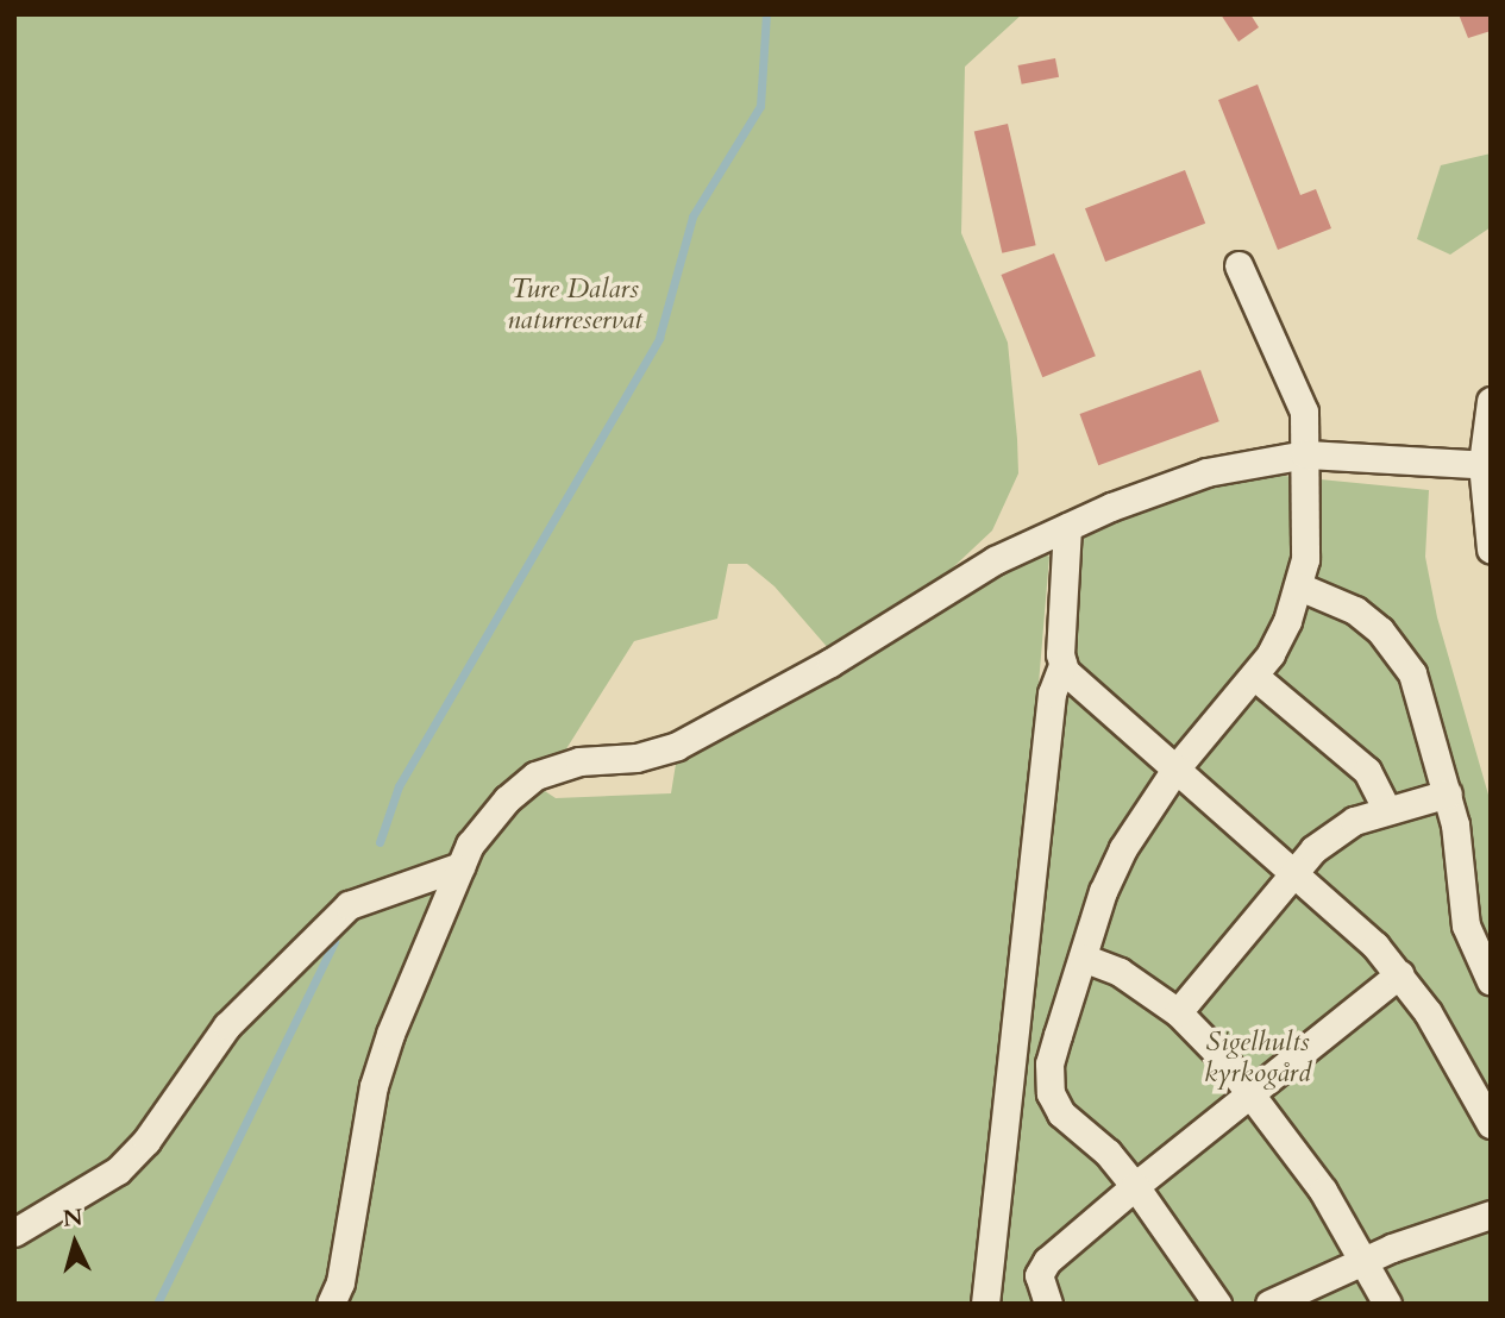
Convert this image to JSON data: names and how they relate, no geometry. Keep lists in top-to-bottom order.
{
  "parks": ["Ture Dalars naturreservat", "Sigelhults kyrkogård"],
  "north": "top"
}
